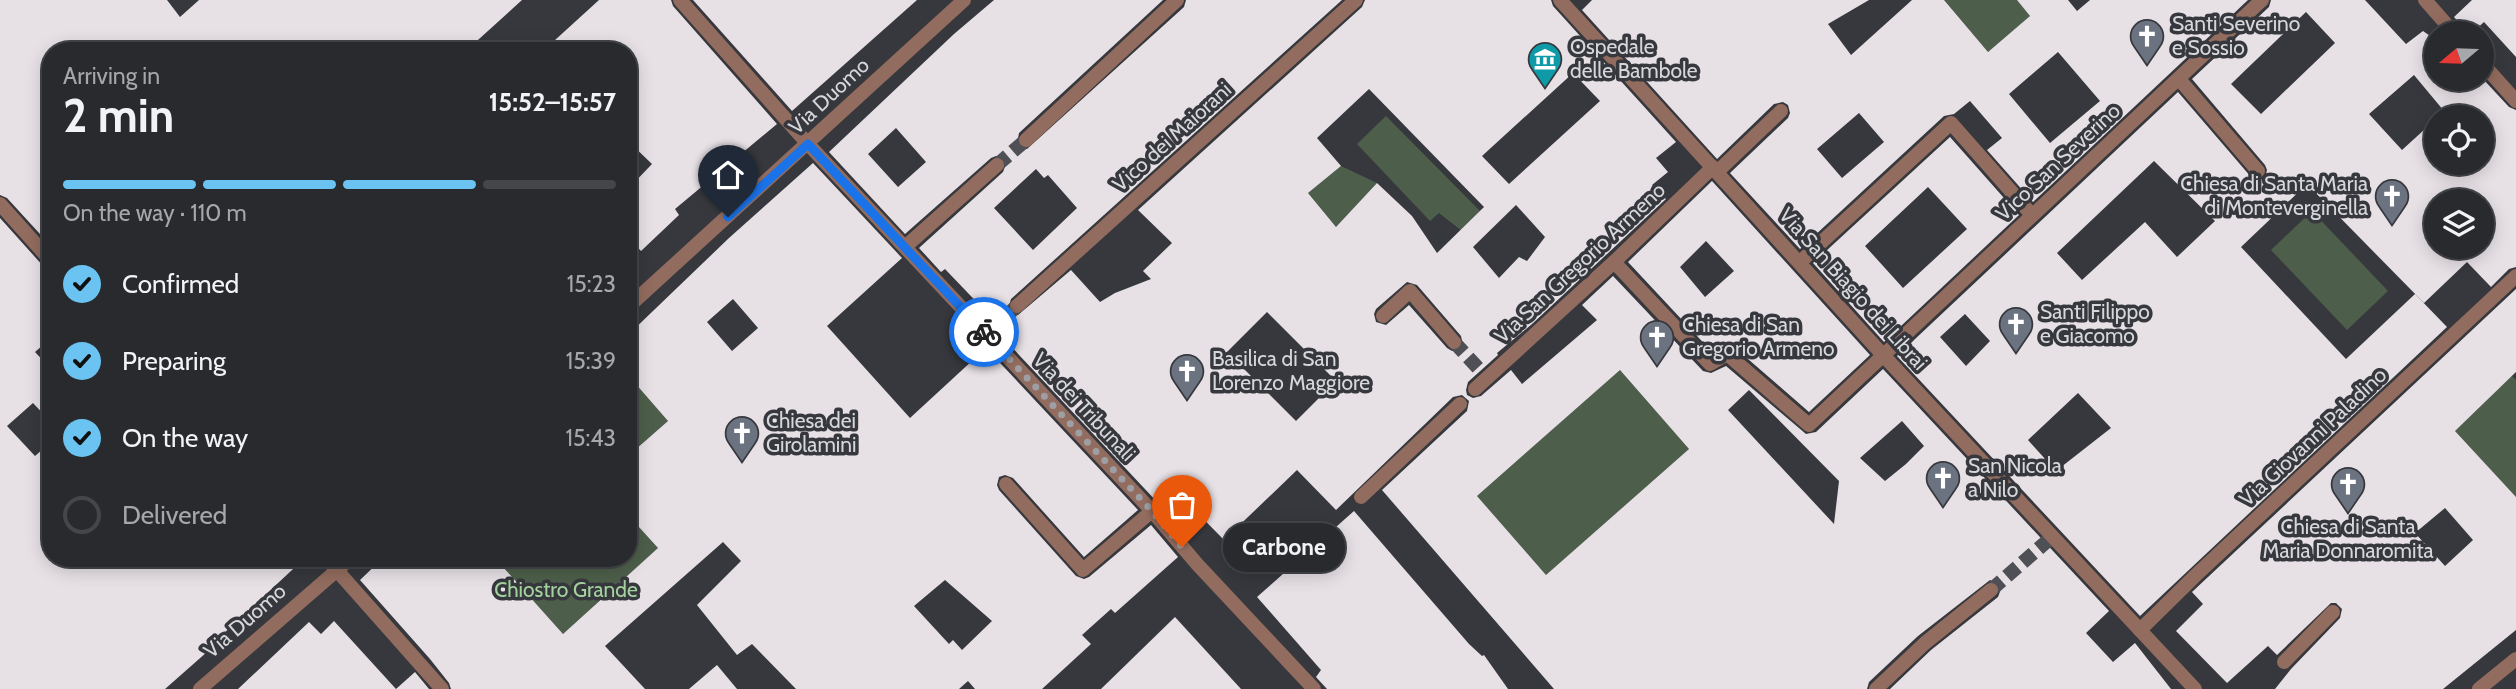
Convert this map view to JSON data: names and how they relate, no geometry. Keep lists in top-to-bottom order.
{
  "streets": {
    "street": [
      "Via Duomo",
      "Vico dei Maiorani",
      "Vico San Severino",
      "Via San Gregorio Armeno",
      "Via San Biagio dei Librai",
      "Via dei Tribunali",
      "Via Giovanni Paladino"
    ]
  },
  "crossings": [
    ["Via Duomo", "Via dei Tribunali"],
    ["Vico San Severino", "Via San Gregorio Armeno"],
    ["Vico San Severino", "Via San Biagio dei Librai"],
    ["Via San Gregorio Armeno", "Via San Biagio dei Librai"],
    ["Via San Biagio dei Librai", "Via Giovanni Paladino"]
  ],
  "parks": ["Chiostro Grande"],
  "places": {
    "church": [
      "Santi Severino e Sossio",
      "Chiesa di Santa Maria di Monteverginella",
      "Santi Filippo e Giacomo",
      "Chiesa di San Gregorio Armeno",
      "Basilica di San Lorenzo Maggiore",
      "Chiesa dei Girolamini",
      "San Nicola a Nilo",
      "Chiesa di Santa Maria Donnaromita"
    ],
    "museum": ["Ospedale delle Bambole"],
    "other": ["Carbone"]
  },
  "north": "left",
  "page": {
    "heading": ["2 min", "Arriving in", "15:52–15:57"],
    "bar": "On the way · 110 m",
    "list": [
      ["Confirmed", "15:23"],
      ["Preparing", "15:39"],
      ["On the way", "15:43"],
      "Delivered"
    ],
    "bubble": "Carbone"
  }
}
